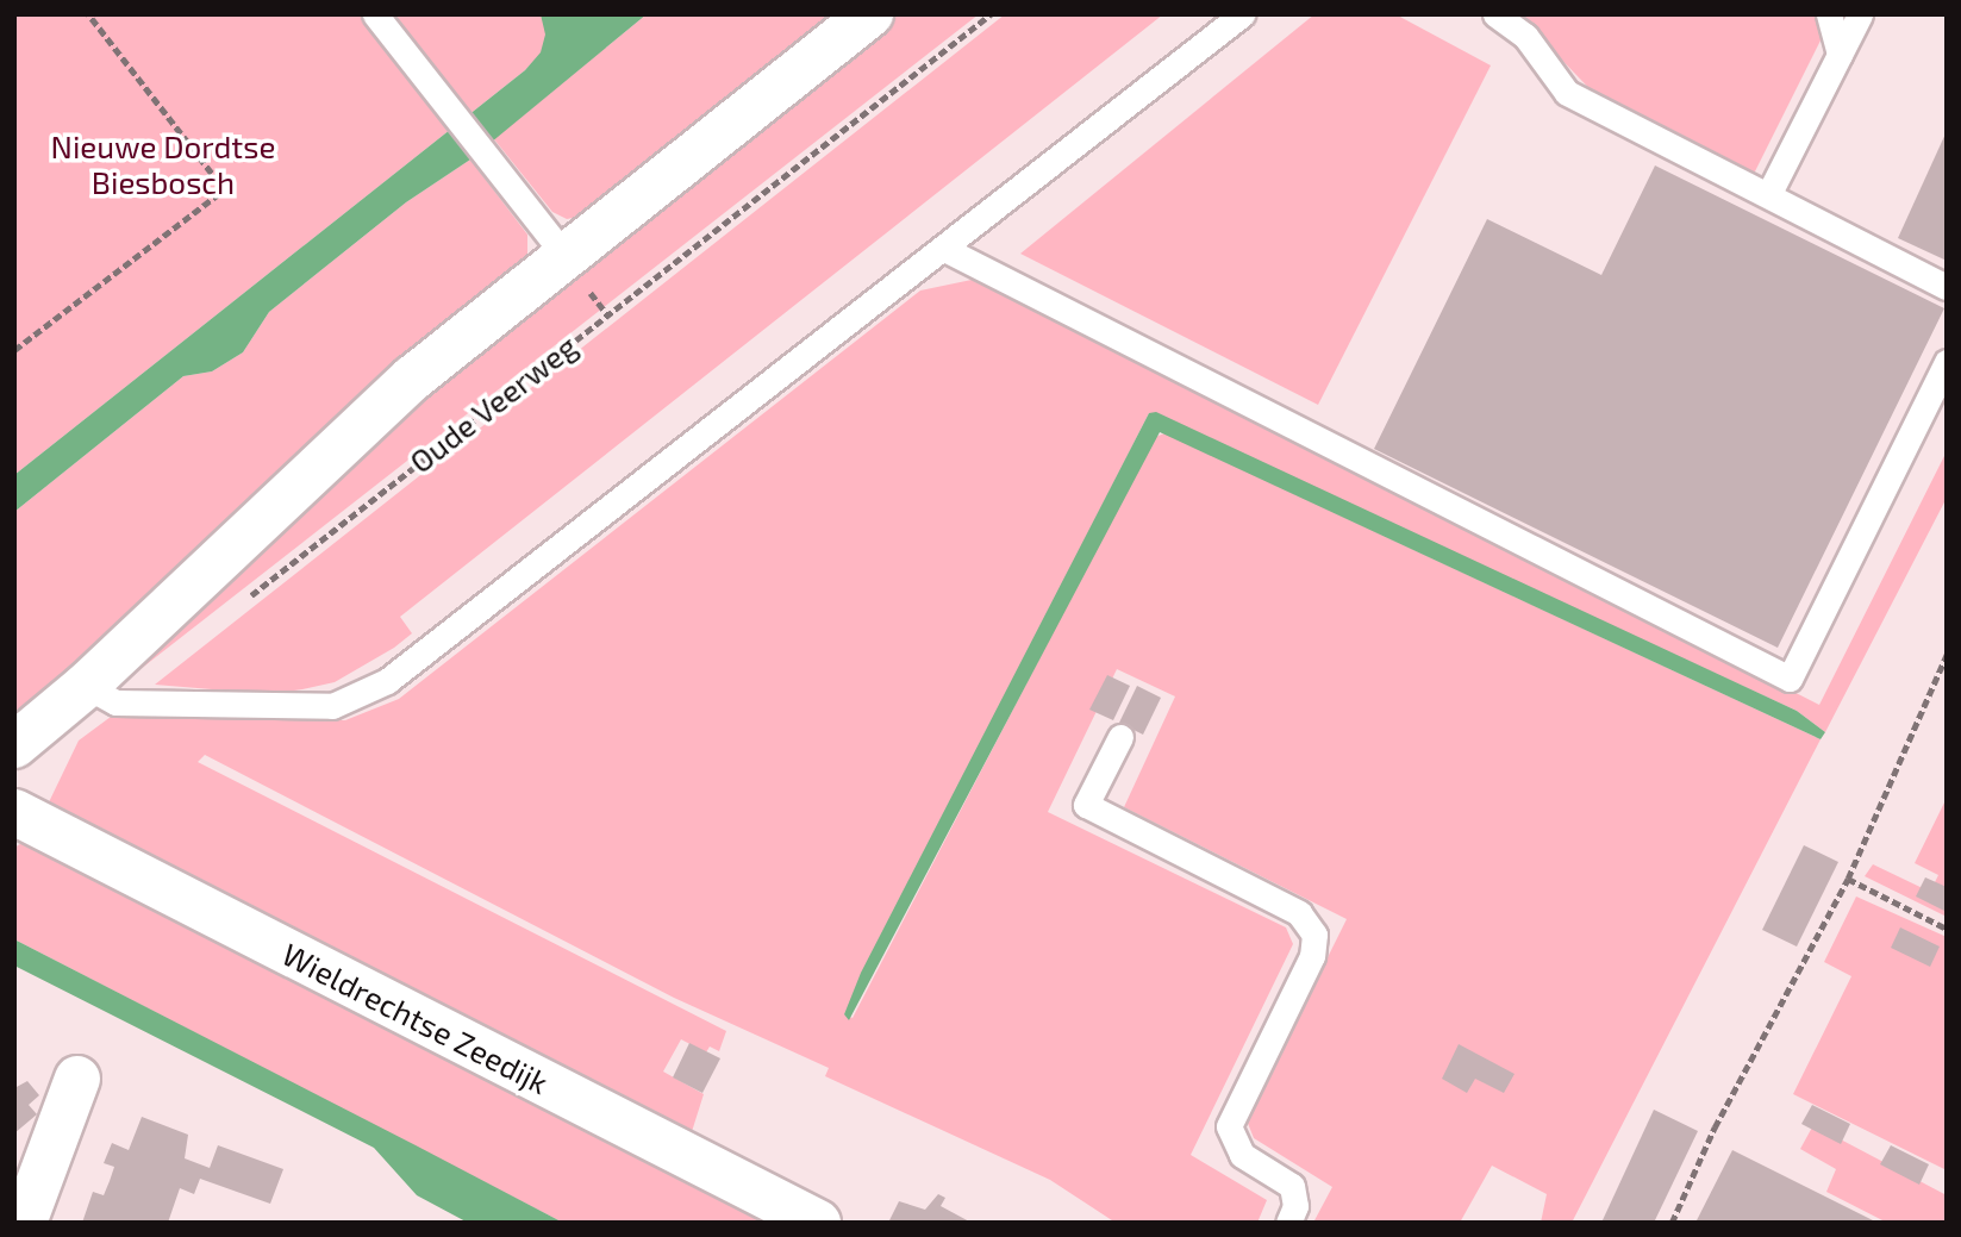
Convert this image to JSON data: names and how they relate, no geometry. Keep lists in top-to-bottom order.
{
  "streets": {
    "street": ["Oude Veerweg", "Wieldrechtse Zeedijk"]
  },
  "parks": ["Nieuwe Dordtse Biesbosch"]
}
